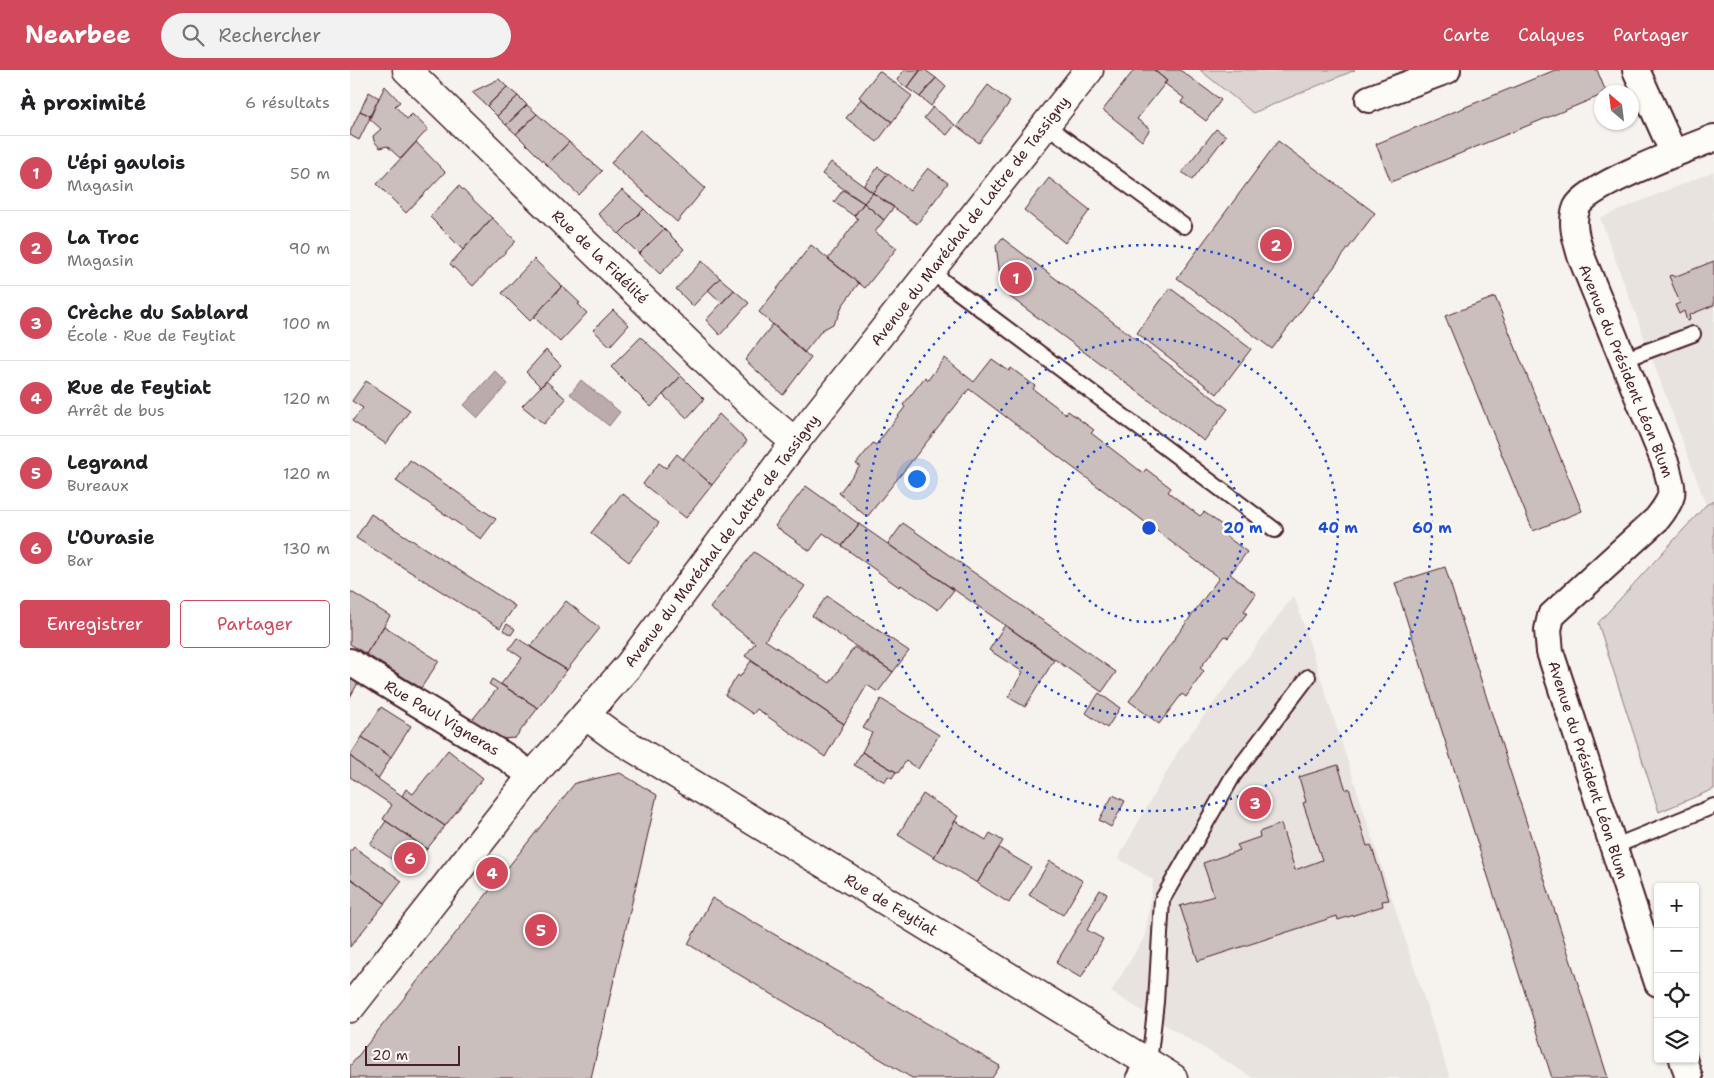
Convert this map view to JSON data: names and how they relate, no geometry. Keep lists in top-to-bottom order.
{
  "streets": {
    "main road": ["Avenue du Maréchal de Lattre de Tassigny", "Rue de la Fidélité", "Rue de Feytiat"],
    "street": ["Avenue du Président Léon Blum", "Rue Paul Vigneras"]
  },
  "crossings": [
    ["Avenue du Maréchal de Lattre de Tassigny", "Rue de la Fidélité"],
    ["Avenue du Maréchal de Lattre de Tassigny", "Rue Paul Vigneras"],
    ["Avenue du Maréchal de Lattre de Tassigny", "Rue de Feytiat"]
  ],
  "scale_bar": "20 m",
  "north": "top left",
  "page": {
    "header": "Nearbee",
    "search": "Rechercher",
    "nav": ["Carte", "Calques", "Partager"],
    "heading": ["À proximité", "6 résultats"],
    "list": [
      {
        "mark": "1",
        "name": "L'épi gaulois",
        "note": "Magasin",
        "value": "50 m"
      },
      {
        "mark": "2",
        "name": "La Troc",
        "note": "Magasin",
        "value": "90 m"
      },
      {
        "mark": "3",
        "name": "Crèche du Sablard",
        "note": "École · Rue de Feytiat",
        "value": "100 m"
      },
      {
        "mark": "4",
        "name": "Rue de Feytiat",
        "note": "Arrêt de bus",
        "value": "120 m"
      },
      {
        "mark": "5",
        "name": "Legrand",
        "note": "Bureaux",
        "value": "120 m"
      },
      {
        "mark": "6",
        "name": "L'Ourasie",
        "note": "Bar",
        "value": "130 m"
      }
    ],
    "pins": [
      "2",
      "1",
      "3",
      "6",
      "4",
      "5"
    ],
    "buttons": ["Enregistrer", "Partager"],
    "map_buttons": ["+", "−"],
    "scale": "20 m"
  },
  "rings": ["20 m", "40 m", "60 m"]
}
